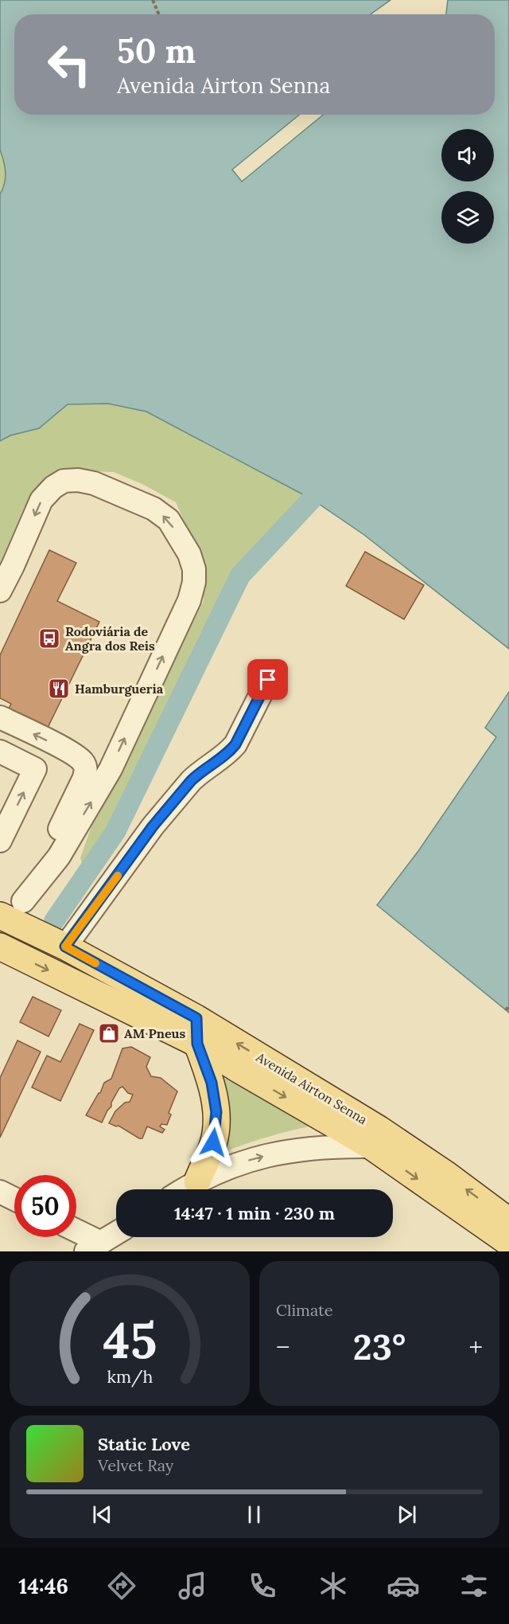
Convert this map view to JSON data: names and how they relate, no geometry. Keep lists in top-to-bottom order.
{
  "streets": {
    "main road": ["Avenida Airton Senna"]
  },
  "places": {
    "bus stop": ["Rodoviária de Angra dos Reis"],
    "restaurant": ["Hamburgueria"],
    "shop": ["AM Pneus"]
  },
  "page": {
    "turn": ["50 m", "Avenida Airton Senna"],
    "limit": "50",
    "trip": "14:47 · 1 min · 230 m",
    "tile": "Climate",
    "heat": ["−", "23°", "+"],
    "song": ["Static Love", "Velvet Ray"],
    "tabs": "14:46",
    "gauge": ["45", "km/h"]
  }
}
